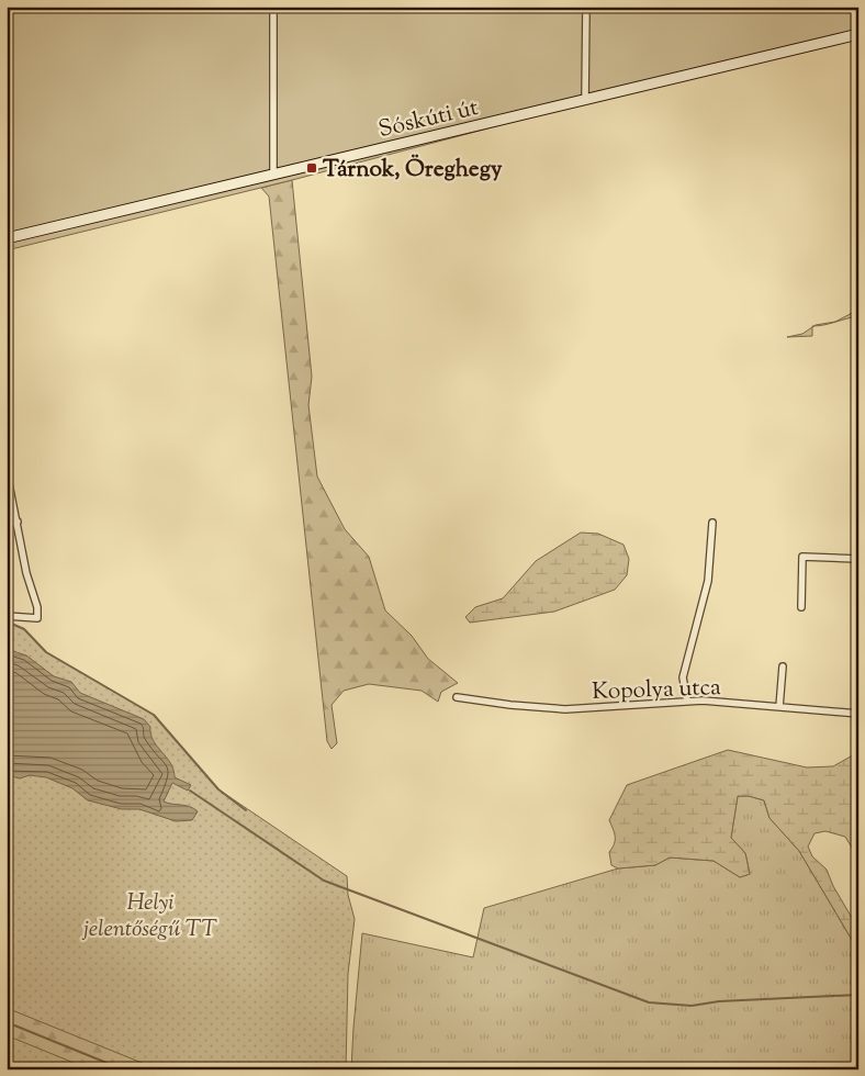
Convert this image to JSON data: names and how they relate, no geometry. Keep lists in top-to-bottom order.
{
  "streets": {
    "main road": ["Sóskúti út"],
    "street": ["Kopolya utca"]
  },
  "parks": ["Helyi jelentőségű TT"],
  "places": {
    "transit": ["Tárnok, Öreghegy"]
  }
}
